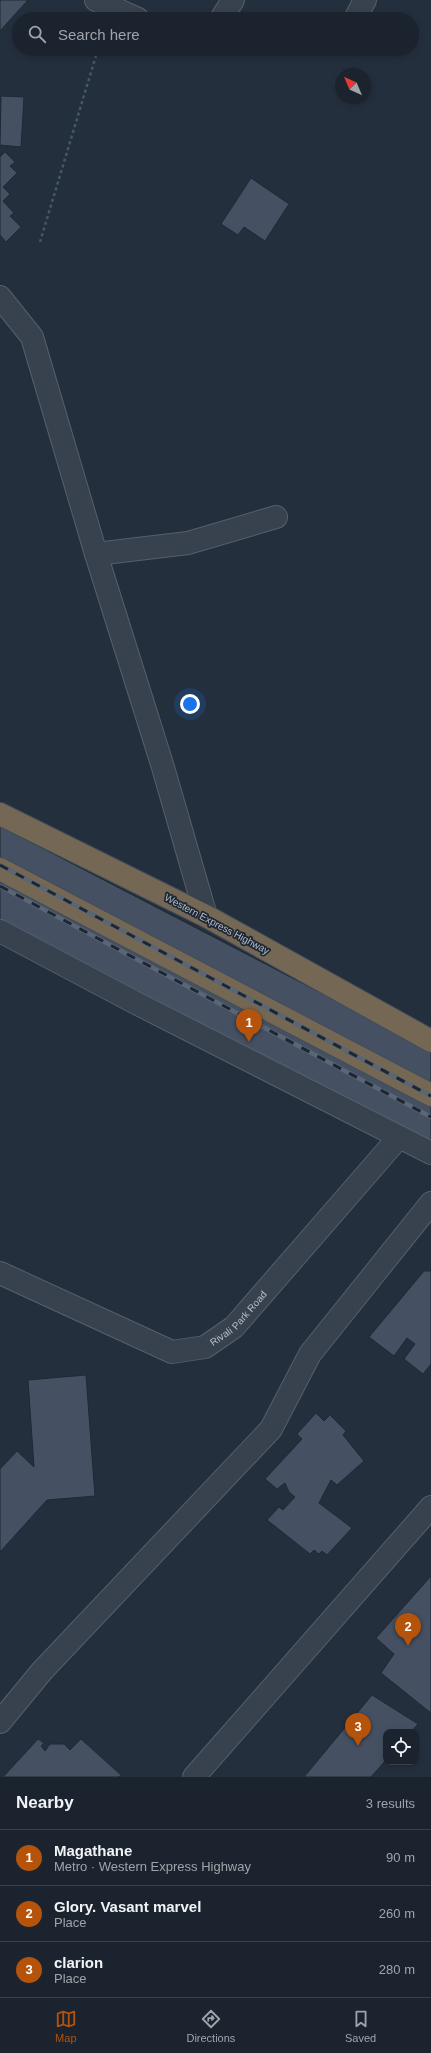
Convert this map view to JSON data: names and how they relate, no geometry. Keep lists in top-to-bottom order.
{
  "streets": {
    "highway": ["Western Express Highway"],
    "street": ["Rivali Park Road"]
  },
  "north": "top left",
  "page": {
    "search": "Search here",
    "pins": ["1", "2", "3"],
    "heading": ["Nearby", "3 results"],
    "list": [
      {
        "mark": "1",
        "name": "Magathane",
        "note": "Metro · Western Express Highway",
        "value": "90 m"
      },
      {
        "mark": "2",
        "name": "Glory. Vasant marvel",
        "note": "Place",
        "value": "260 m"
      },
      {
        "mark": "3",
        "name": "clarion",
        "note": "Place",
        "value": "280 m"
      }
    ],
    "nav": ["Map", "Directions", "Saved"]
  }
}
